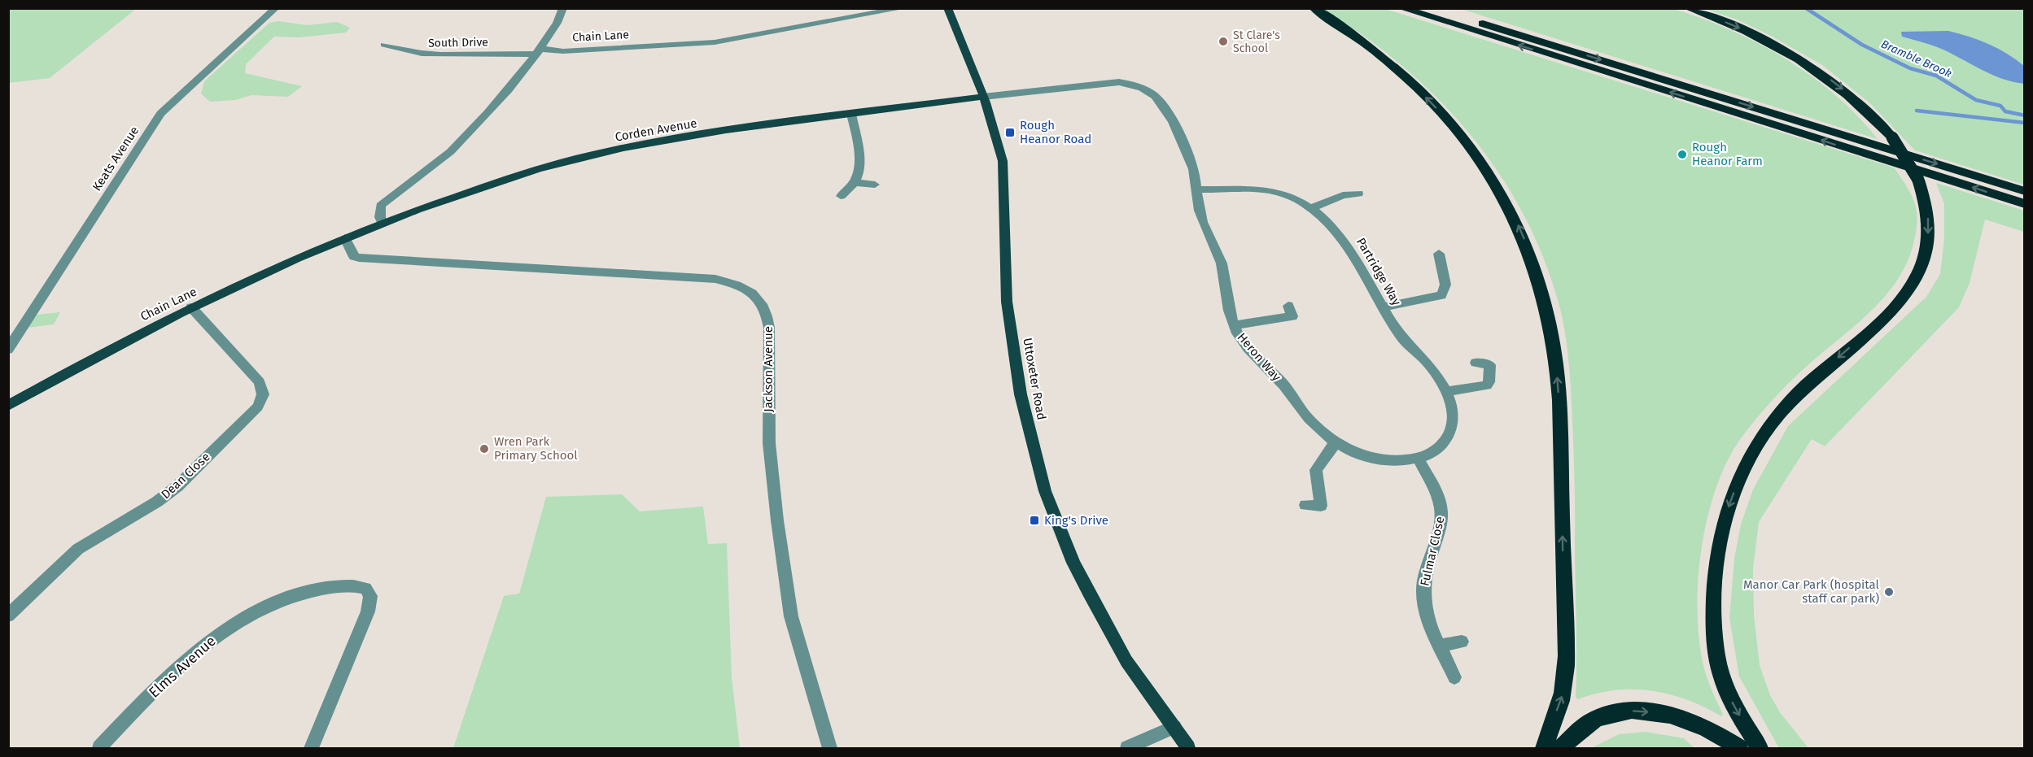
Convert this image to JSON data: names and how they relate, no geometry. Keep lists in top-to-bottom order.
{
  "streets": {
    "main road": ["Chain Lane", "Corden Avenue", "Uttoxeter Road"],
    "street": [
      "South Drive",
      "Keats Avenue",
      "Partridge Way",
      "Heron Way",
      "Jackson Avenue",
      "Dean Close",
      "Fulmar Close",
      "Elms Avenue"
    ]
  },
  "crossings": [
    ["Chain Lane", "South Drive"],
    ["Chain Lane", "Corden Avenue"],
    ["Chain Lane", "Jackson Avenue"],
    ["Chain Lane", "Dean Close"],
    ["Corden Avenue", "Heron Way"],
    ["Corden Avenue", "Jackson Avenue"],
    ["Corden Avenue", "Uttoxeter Road"],
    ["Partridge Way", "Heron Way"],
    ["Heron Way", "Uttoxeter Road"],
    ["Heron Way", "Fulmar Close"]
  ],
  "water": ["Bramble Brook"],
  "places": {
    "other": [
      "St Clare's School",
      "Rough Heanor Farm",
      "Wren Park Primary School",
      "Manor Car Park (hospital staff car park)"
    ],
    "transit": ["Rough Heanor Road", "King's Drive"]
  }
}
